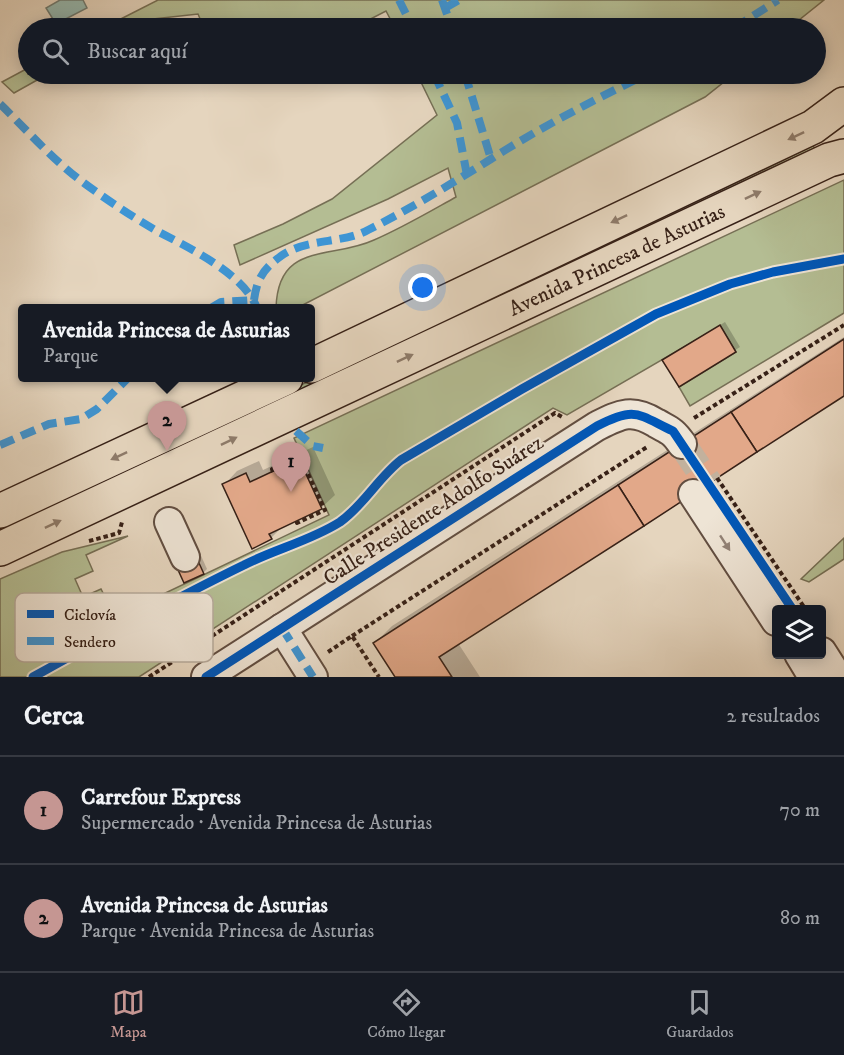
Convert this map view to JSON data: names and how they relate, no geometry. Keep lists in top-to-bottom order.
{
  "streets": {
    "main road": ["Avenida Princesa de Asturias"],
    "street": ["Calle Presidente Adolfo Suárez"]
  },
  "legend": ["Ciclovía", "Sendero"],
  "page": {
    "search": "Buscar aquí",
    "popup": ["Avenida Princesa de Asturias", "Parque"],
    "pins": ["2", "1"],
    "heading": ["Cerca", "2 resultados"],
    "list": [
      {
        "mark": "1",
        "name": "Carrefour Express",
        "note": "Supermercado · Avenida Princesa de Asturias",
        "value": "70 m"
      },
      {
        "mark": "2",
        "name": "Avenida Princesa de Asturias",
        "note": "Parque · Avenida Princesa de Asturias",
        "value": "80 m"
      }
    ],
    "nav": ["Mapa", "Cómo llegar", "Guardados"]
  }
}
